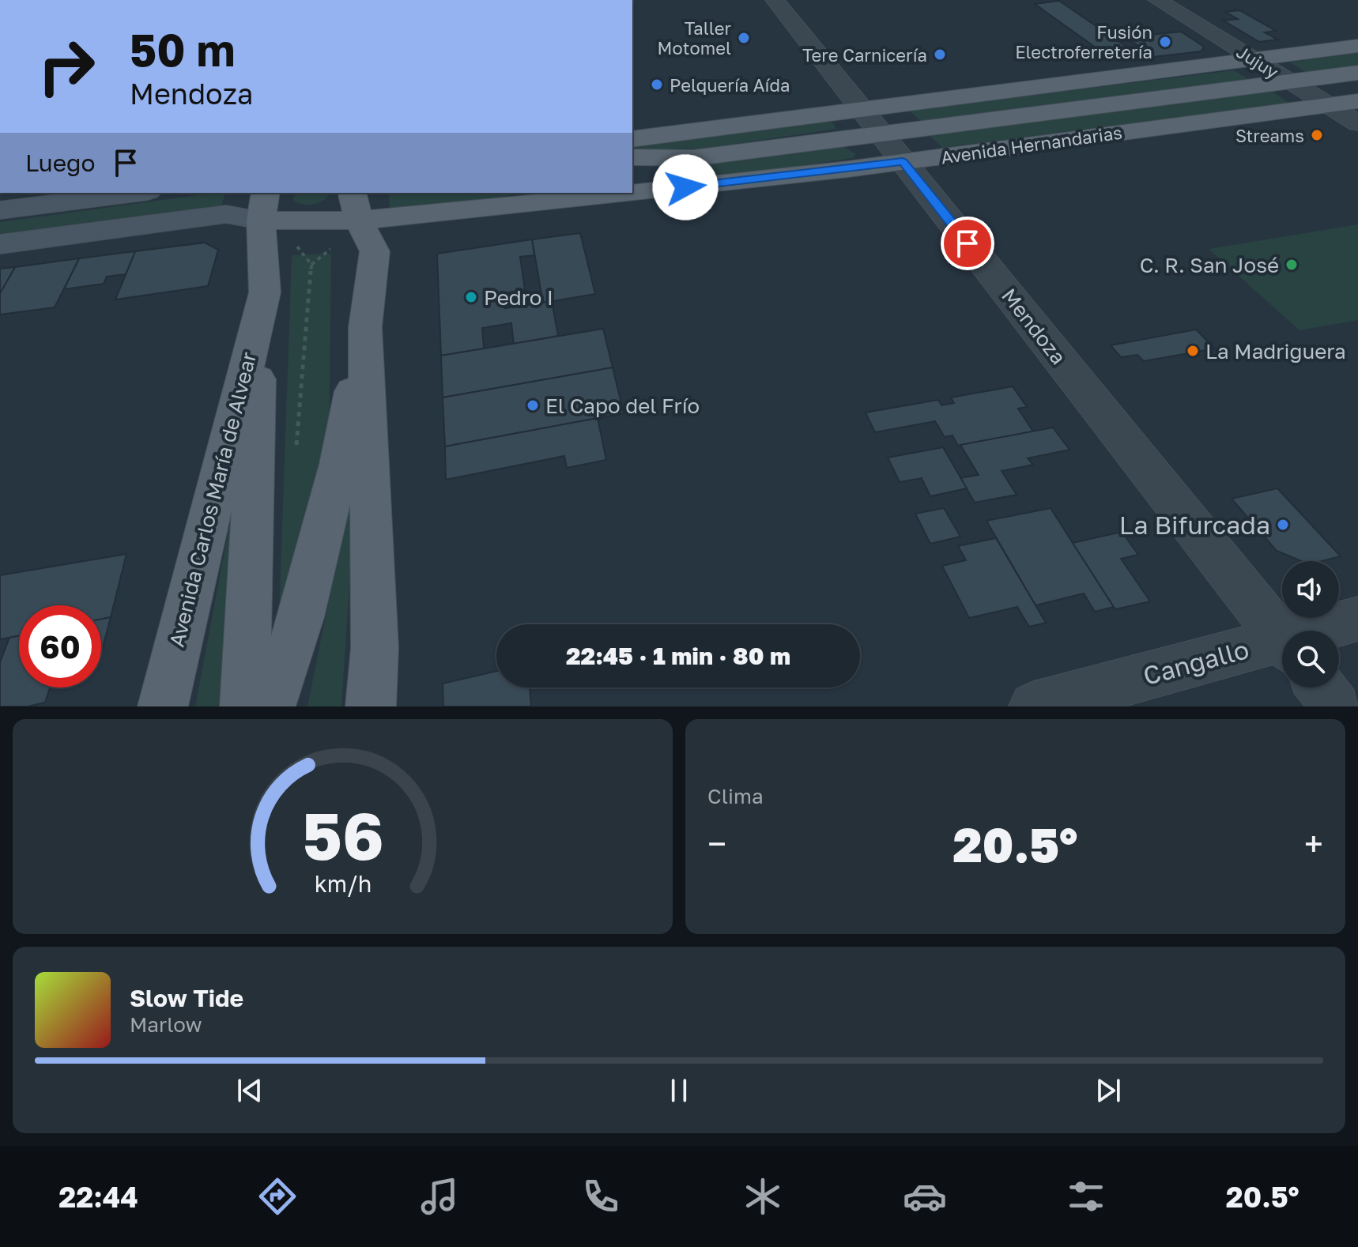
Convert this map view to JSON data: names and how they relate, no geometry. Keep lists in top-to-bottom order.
{
  "streets": {
    "main road": ["Avenida Hernandarias", "Avenida Carlos María de Alvear"],
    "street": ["Jujuy", "Mendoza", "Cangallo"]
  },
  "crossings": [
    ["Jujuy", "Avenida Hernandarias"],
    ["Avenida Hernandarias", "Mendoza"],
    ["Avenida Hernandarias", "Avenida Carlos María de Alvear"]
  ],
  "places": [
    "Taller Motomel",
    "Fusión Electroferretería",
    "Tere Carnicería",
    "Pelquería Aída",
    "Streams",
    "C. R. San José",
    "Pedro I",
    "La Madriguera",
    "El Capo del Frío",
    "La Bifurcada"
  ],
  "page": {
    "turn": ["50 m", "Mendoza"],
    "then": "Luego",
    "limit": "60",
    "trip": "22:45 · 1 min · 80 m",
    "tile": "Clima",
    "heat": ["−", "20.5°", "+"],
    "song": ["Slow Tide", "Marlow"],
    "tabs": ["22:44", "20.5°"],
    "gauge": ["56", "km/h"]
  }
}
